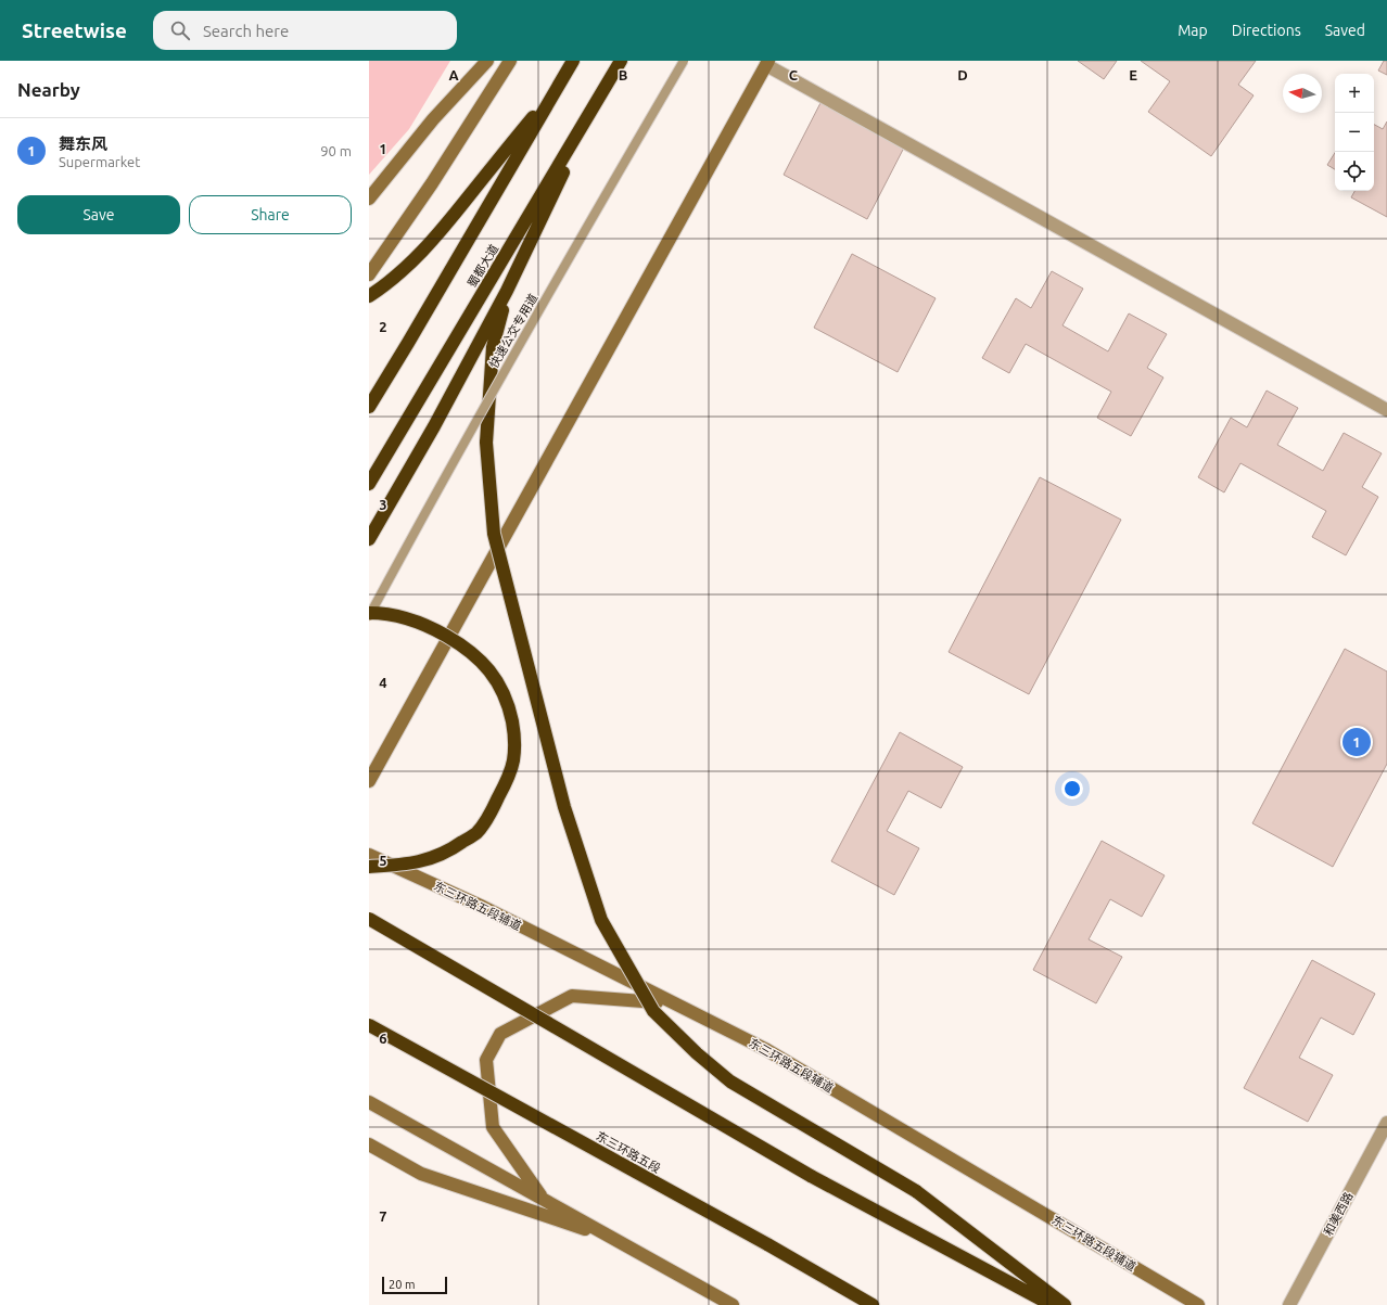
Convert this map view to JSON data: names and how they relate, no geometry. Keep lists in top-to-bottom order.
{
  "streets": {
    "highway": ["蜀都大道", "东三环路五段"],
    "main road": ["东三环路五段辅道"],
    "street": ["和美西路"],
    "lane": ["快速公交专用道"]
  },
  "scale_bar": "20 m",
  "north": "left",
  "page": {
    "header": "Streetwise",
    "search": "Search here",
    "nav": ["Map", "Directions", "Saved"],
    "heading": "Nearby",
    "map_buttons": ["+", "−"],
    "list": [
      {
        "mark": "1",
        "name": "舞东风",
        "note": "Supermarket",
        "value": "90 m"
      }
    ],
    "buttons": ["Save", "Share"],
    "pins": "1",
    "scale": "20 m"
  },
  "grid": {
    "columns": [
      "A",
      "B",
      "C",
      "D",
      "E"
    ],
    "rows": [
      "1",
      "2",
      "3",
      "4",
      "5",
      "6",
      "7"
    ]
  }
}
